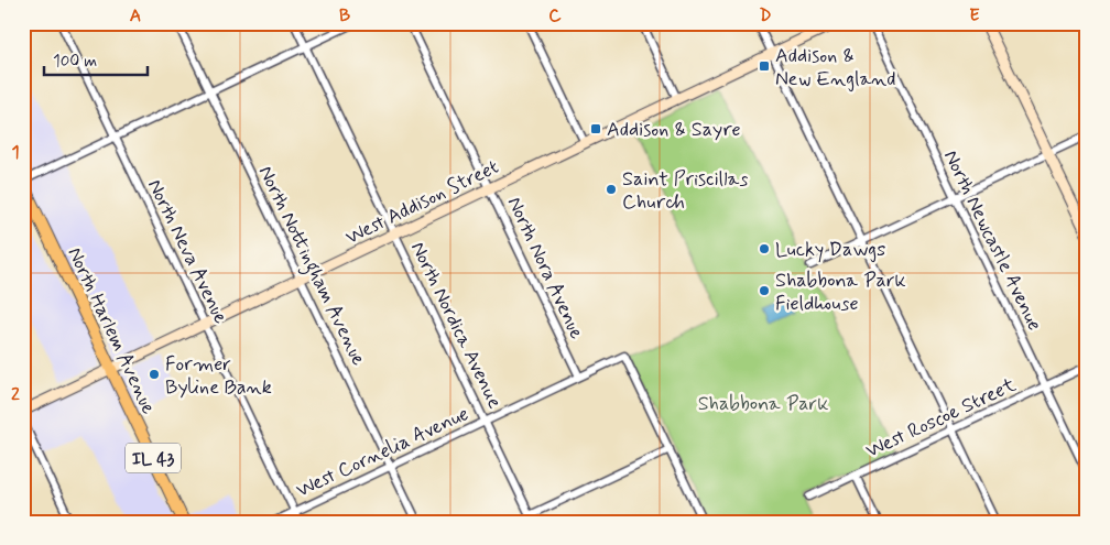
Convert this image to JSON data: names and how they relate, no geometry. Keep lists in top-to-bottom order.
{
  "streets": {
    "main road": ["North Harlem Avenue", "IL 43"],
    "street": [
      "West Addison Street",
      "North Newcastle Avenue",
      "North Neva Avenue",
      "North Nottingham Avenue",
      "North Nora Avenue",
      "North Nordica Avenue",
      "West Roscoe Street",
      "West Cornelia Avenue"
    ]
  },
  "crossings": [
    ["West Addison Street", "North Neva Avenue"],
    ["West Addison Street", "North Nottingham Avenue"],
    ["West Addison Street", "North Nora Avenue"],
    ["West Addison Street", "North Nordica Avenue"],
    ["West Addison Street", "North Harlem Avenue"],
    ["North Newcastle Avenue", "West Roscoe Street"],
    ["North Neva Avenue", "West Cornelia Avenue"],
    ["North Nottingham Avenue", "West Cornelia Avenue"],
    ["North Nora Avenue", "West Cornelia Avenue"],
    ["North Nordica Avenue", "West Cornelia Avenue"]
  ],
  "parks": ["Shabbona Park"],
  "places": {
    "transit": ["Addison & New England", "Addison & Sayre"],
    "other": [
      "Saint Priscillas Church",
      "Lucky Dawgs",
      "Shabbona Park Fieldhouse",
      "Former Byline Bank"
    ]
  },
  "scale_bar": "100 m",
  "grid": {
    "columns": [
      "A",
      "B",
      "C",
      "D",
      "E"
    ],
    "rows": ["1", "2"]
  }
}
